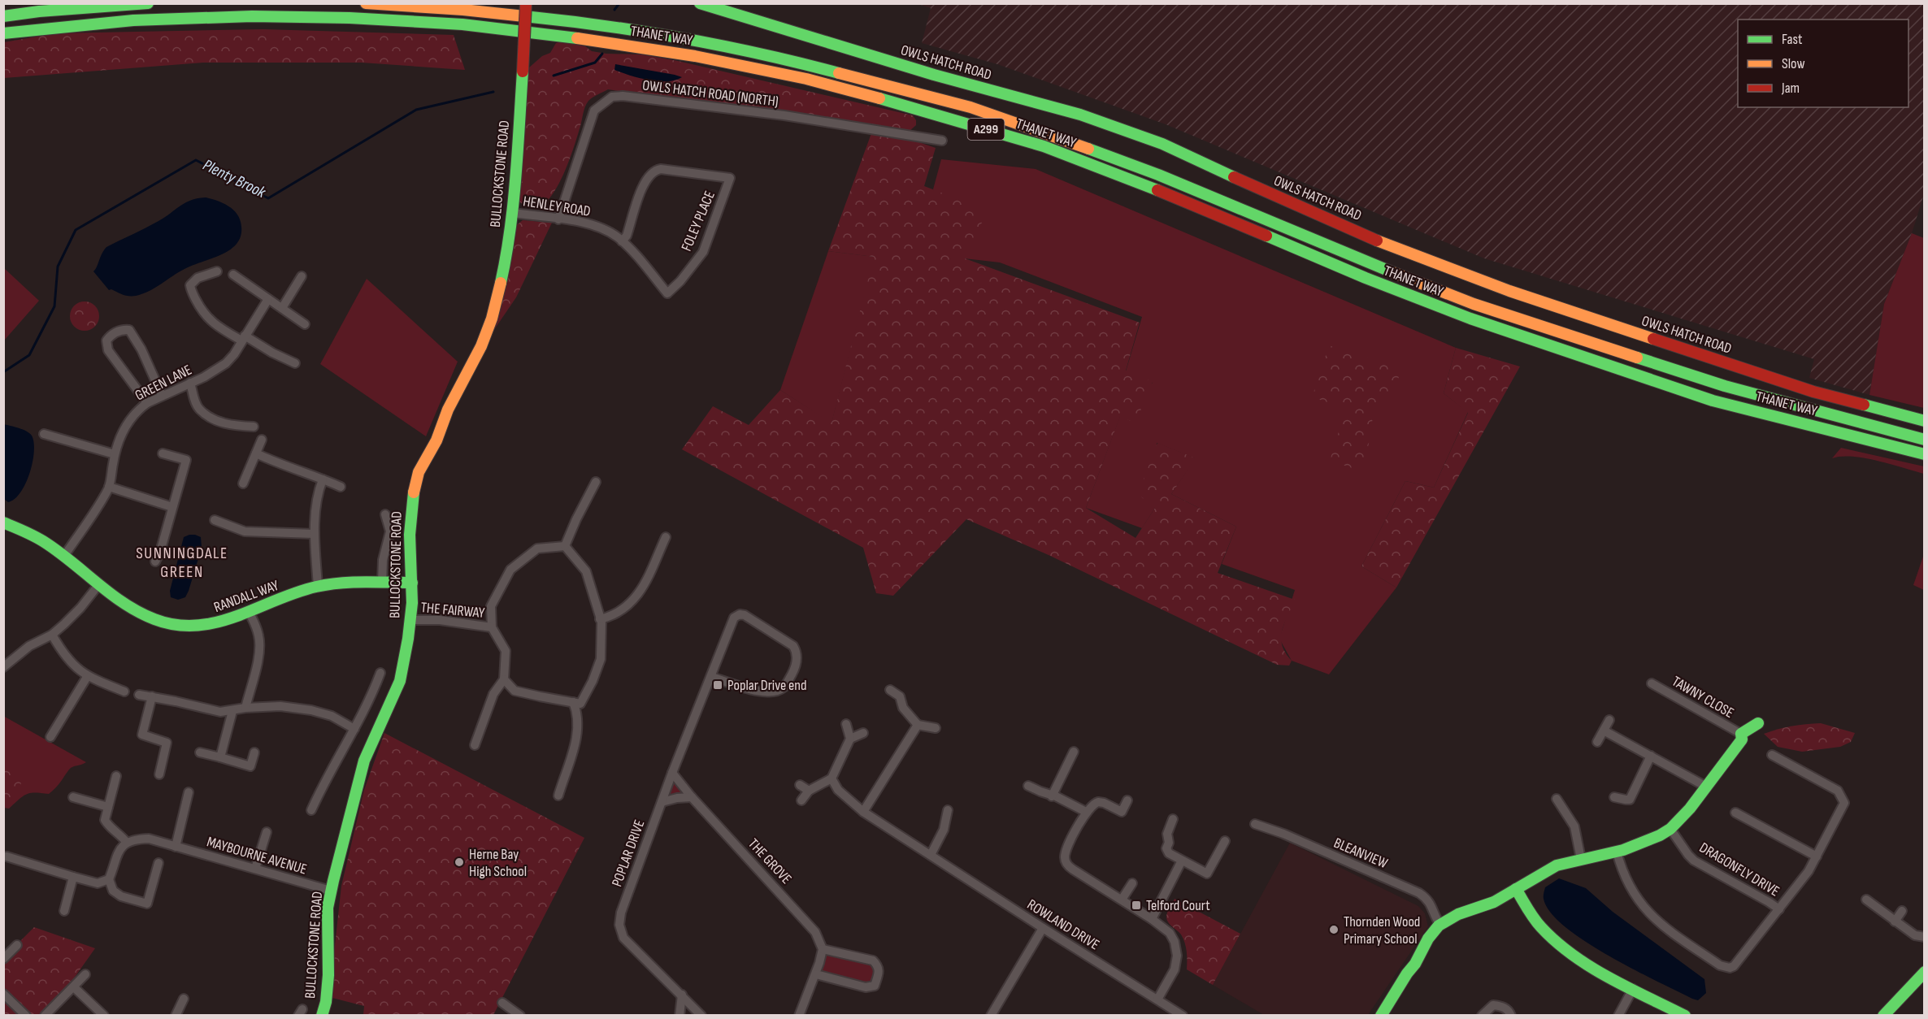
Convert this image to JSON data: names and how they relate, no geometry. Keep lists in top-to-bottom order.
{
  "streets": {
    "main road": [
      "THANET WAY",
      "OWLS HATCH ROAD",
      "A299",
      "BULLOCKSTONE ROAD",
      "RANDALL WAY"
    ],
    "street": [
      "OWLS HATCH ROAD (NORTH)",
      "HENLEY ROAD",
      "FOLEY PLACE",
      "GREEN LANE",
      "THE FAIRWAY",
      "TAWNY CLOSE",
      "POPLAR DRIVE",
      "BLEANVIEW",
      "MAYBOURNE AVENUE",
      "THE GROVE",
      "DRAGONFLY DRIVE",
      "ROWLAND DRIVE"
    ]
  },
  "crossings": [
    ["OWLS HATCH ROAD (NORTH)", "HENLEY ROAD"],
    ["BULLOCKSTONE ROAD", "HENLEY ROAD"],
    ["BULLOCKSTONE ROAD", "RANDALL WAY"],
    ["BULLOCKSTONE ROAD", "THE FAIRWAY"],
    ["BULLOCKSTONE ROAD", "MAYBOURNE AVENUE"],
    ["HENLEY ROAD", "FOLEY PLACE"],
    ["GREEN LANE", "RANDALL WAY"],
    ["POPLAR DRIVE", "THE GROVE"]
  ],
  "districts": ["SUNNINGDALE GREEN"],
  "water": ["Plenty Brook"],
  "places": {
    "transit": ["Poplar Drive end", "Telford Court"],
    "other": ["Herne Bay High School", "Thornden Wood Primary School"]
  },
  "legend": ["Fast", "Slow", "Jam"]
}
